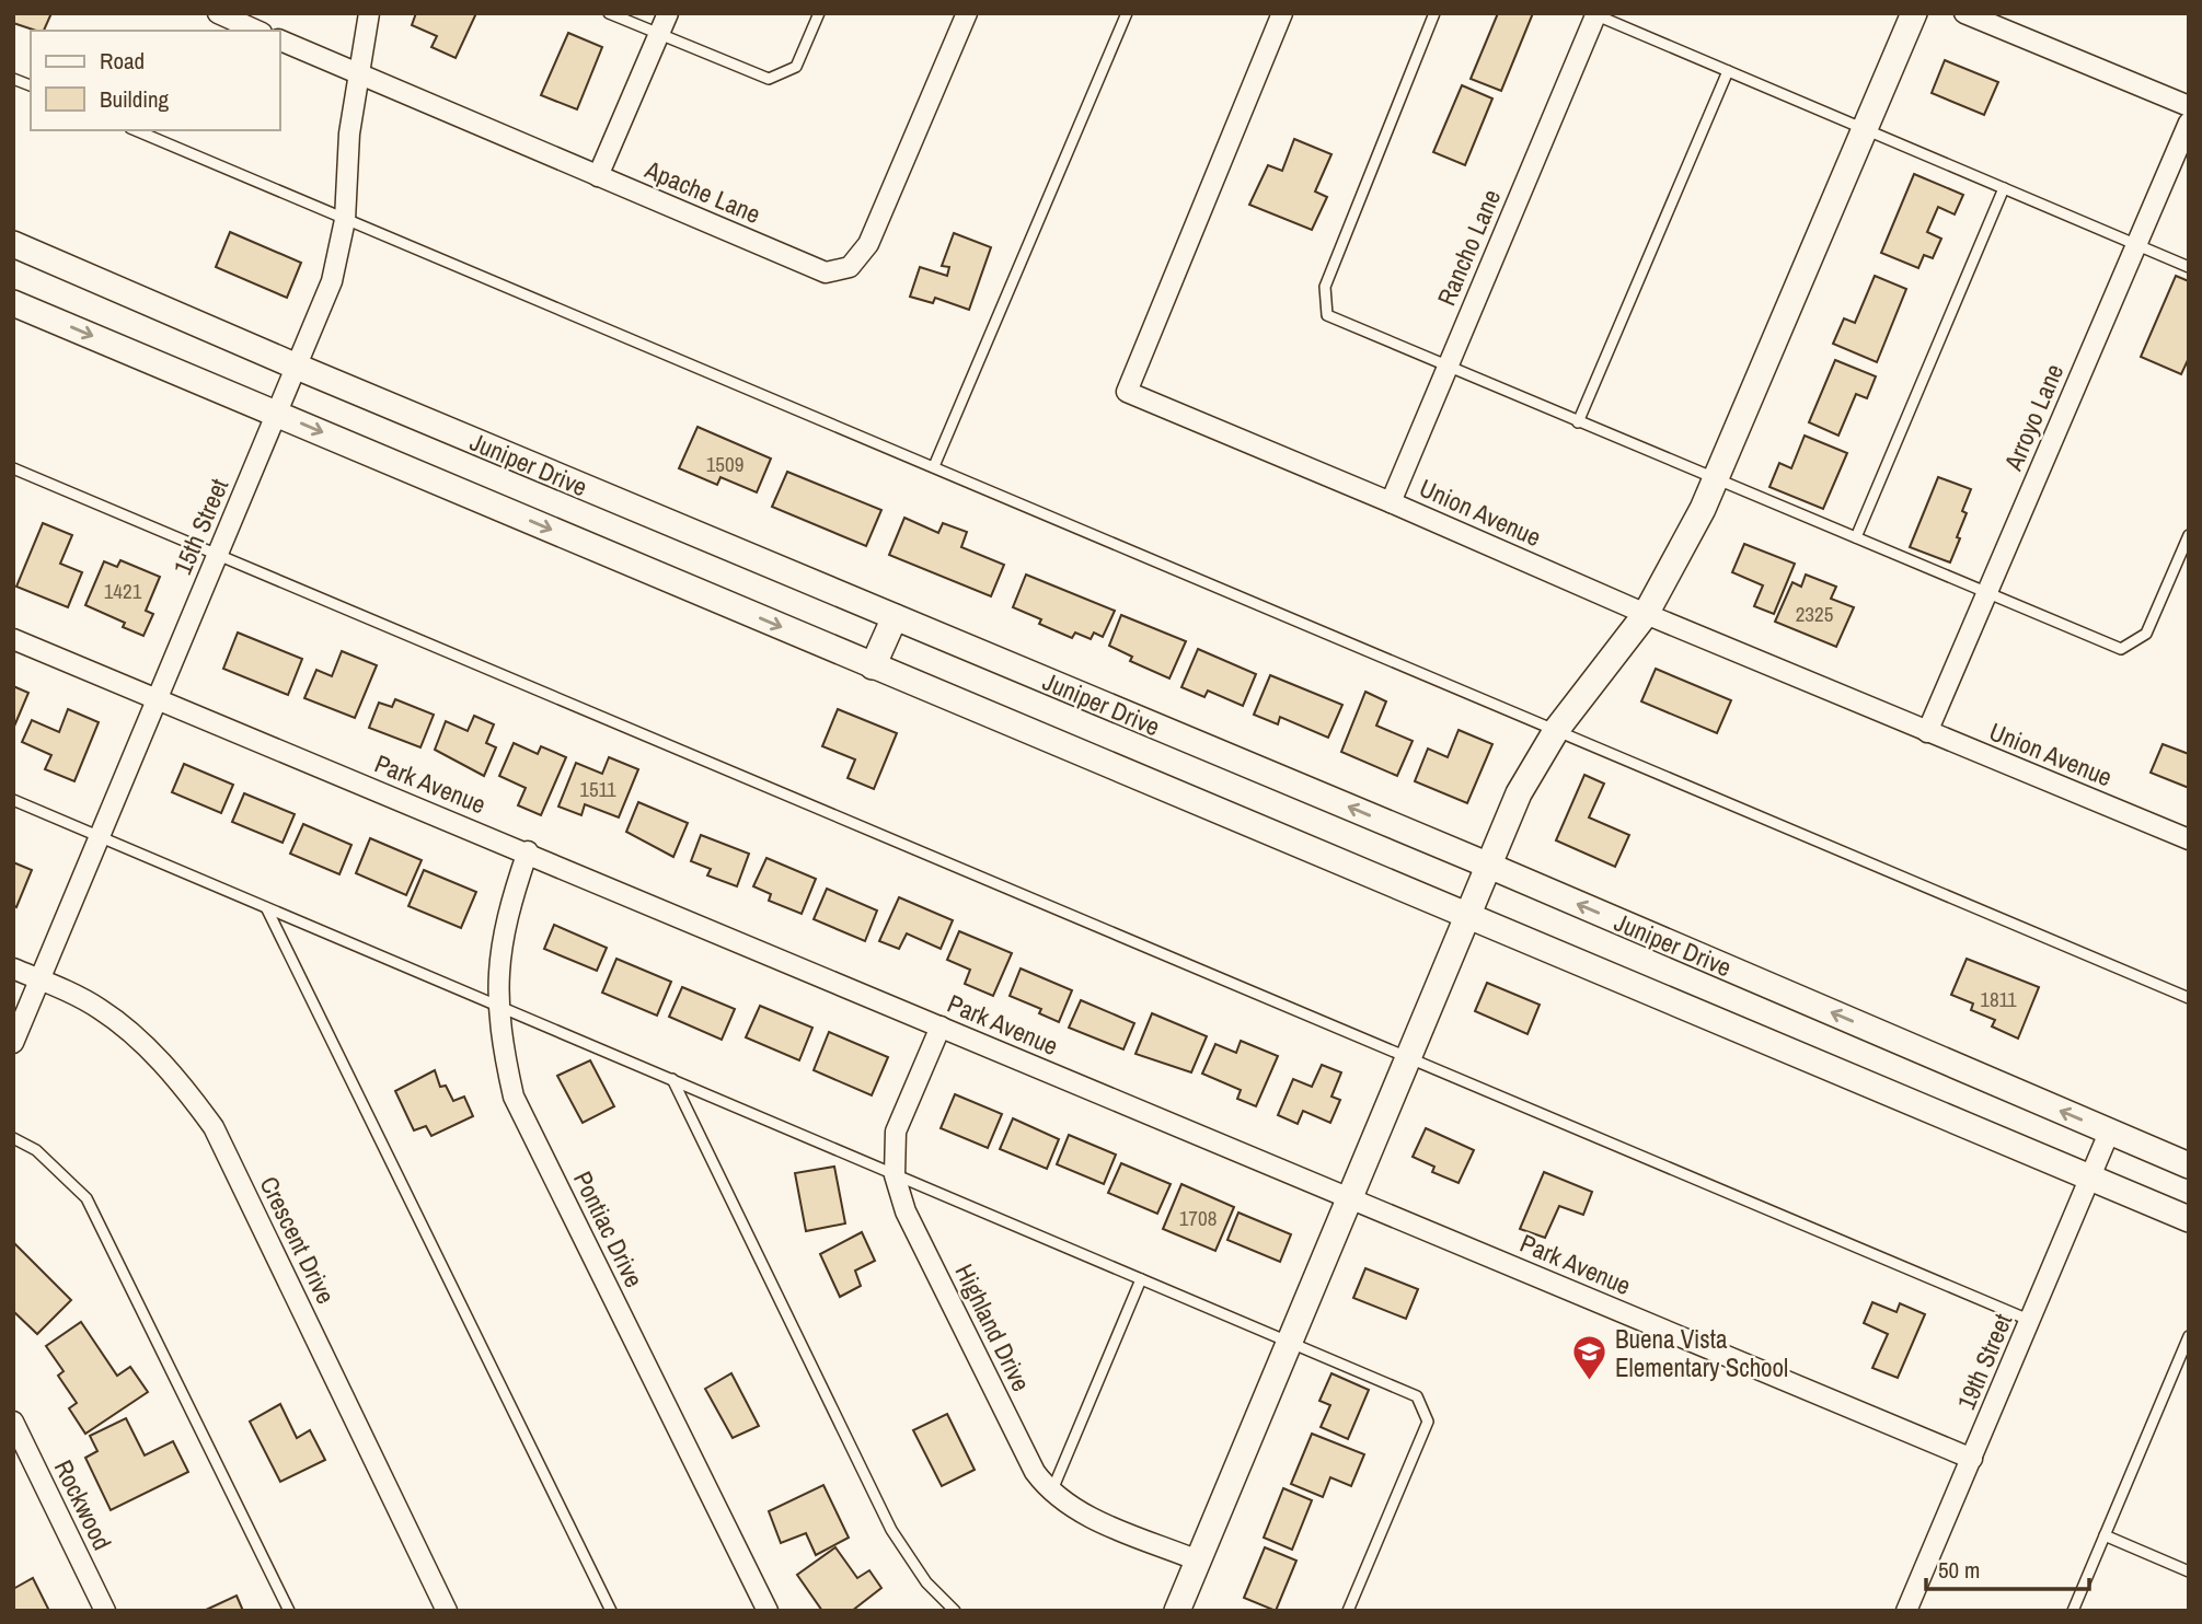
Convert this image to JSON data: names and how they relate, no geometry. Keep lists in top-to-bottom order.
{
  "streets": {
    "street": [
      "Apache Lane",
      "Rancho Lane",
      "Arroyo Lane",
      "Juniper Drive",
      "Union Avenue",
      "15th Street",
      "Park Avenue",
      "Pontiac Drive",
      "Crescent Drive",
      "Highland Drive",
      "19th Street",
      "Rockwood"
    ]
  },
  "crossings": [
    ["Apache Lane", "15th Street"],
    ["Rancho Lane", "Union Avenue"],
    ["Arroyo Lane", "Union Avenue"],
    ["Juniper Drive", "15th Street"],
    ["Juniper Drive", "19th Street"],
    ["15th Street", "Park Avenue"],
    ["15th Street", "Crescent Drive"],
    ["Park Avenue", "Pontiac Drive"],
    ["Park Avenue", "Highland Drive"],
    ["Park Avenue", "19th Street"]
  ],
  "places": {
    "school or university": ["Buena Vista Elementary School"]
  },
  "house_numbers": [
    "1509",
    "1421",
    "2325",
    "1511",
    "1811",
    "1708"
  ],
  "legend": ["Road", "Building"],
  "scale_bar": "50 m"
}
